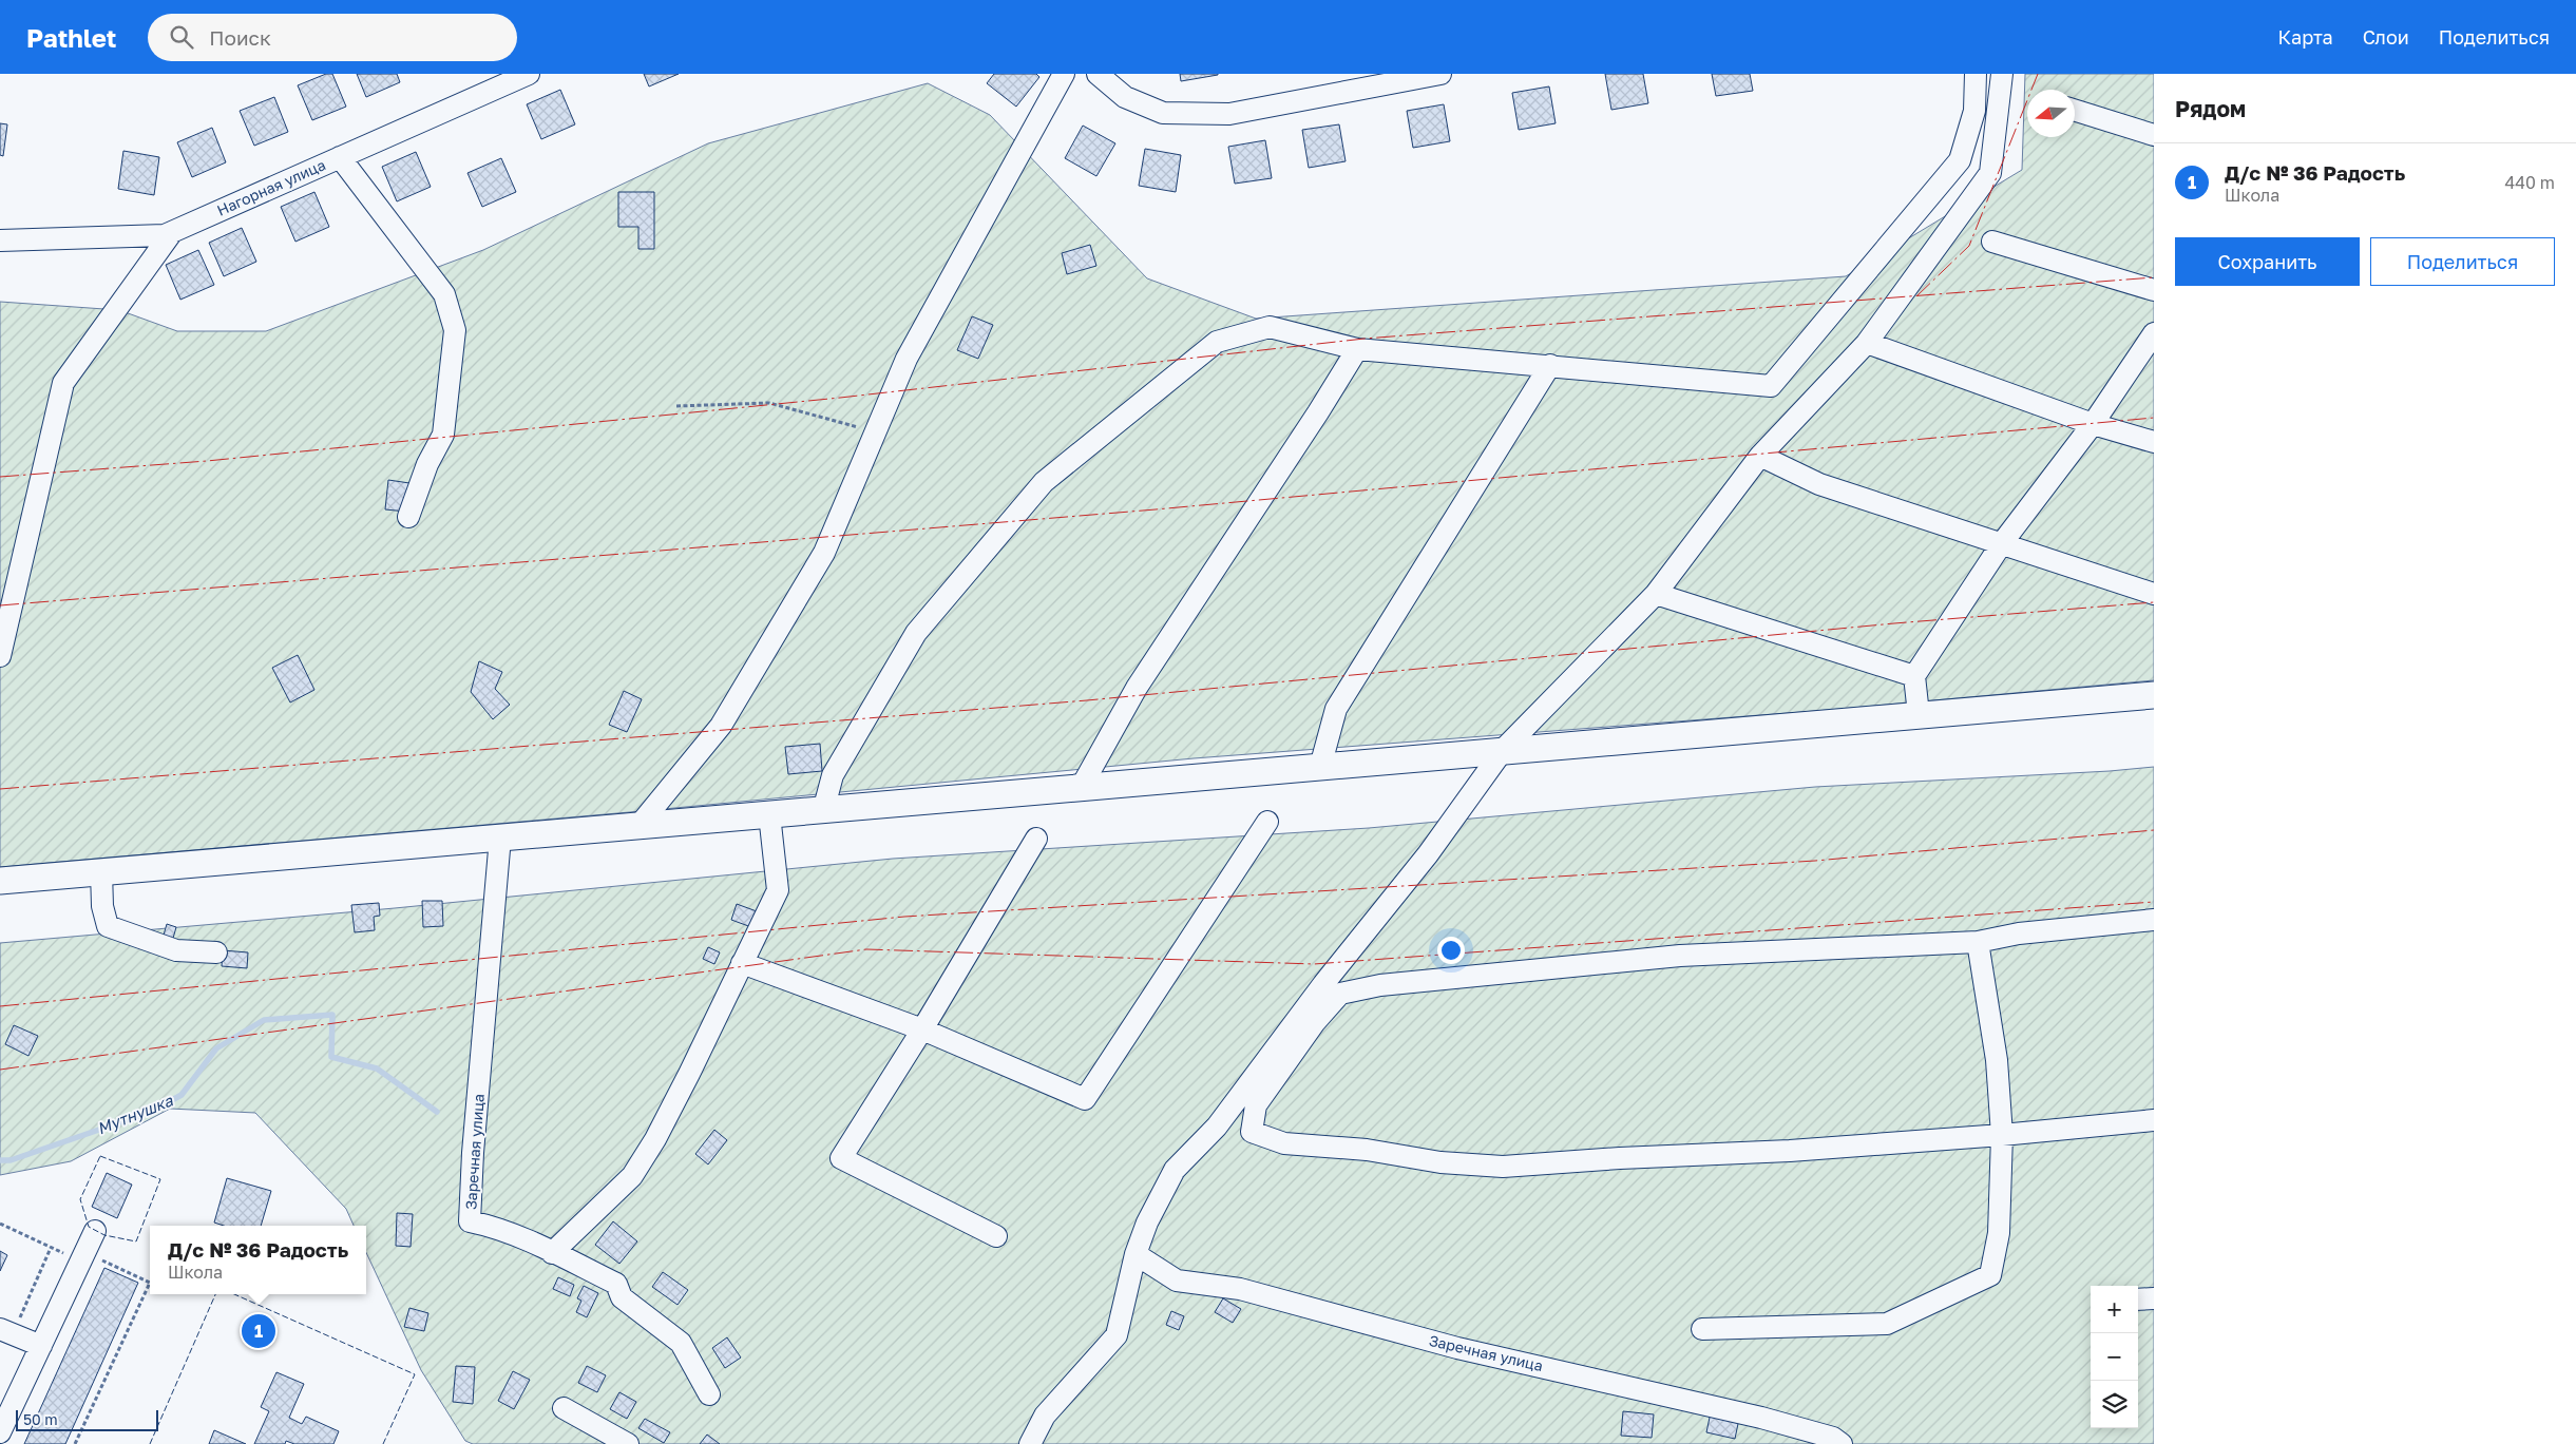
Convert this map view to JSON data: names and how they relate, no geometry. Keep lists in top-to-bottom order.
{
  "streets": {
    "street": ["Нагорная улица", "Заречная улица"]
  },
  "water": ["Мутнушка"],
  "scale_bar": "50 m",
  "north": "left",
  "page": {
    "header": "Pathlet",
    "search": "Поиск",
    "nav": ["Карта", "Слои", "Поделиться"],
    "heading": "Рядом",
    "list": [
      {
        "mark": "1",
        "name": "Д/с № 36 Радость",
        "note": "Школа",
        "value": "440 m"
      }
    ],
    "buttons": ["Сохранить", "Поделиться"],
    "popup": ["Д/с № 36 Радость", "Школа"],
    "map_buttons": ["+", "−"],
    "pins": "1",
    "scale": "50 m"
  }
}
